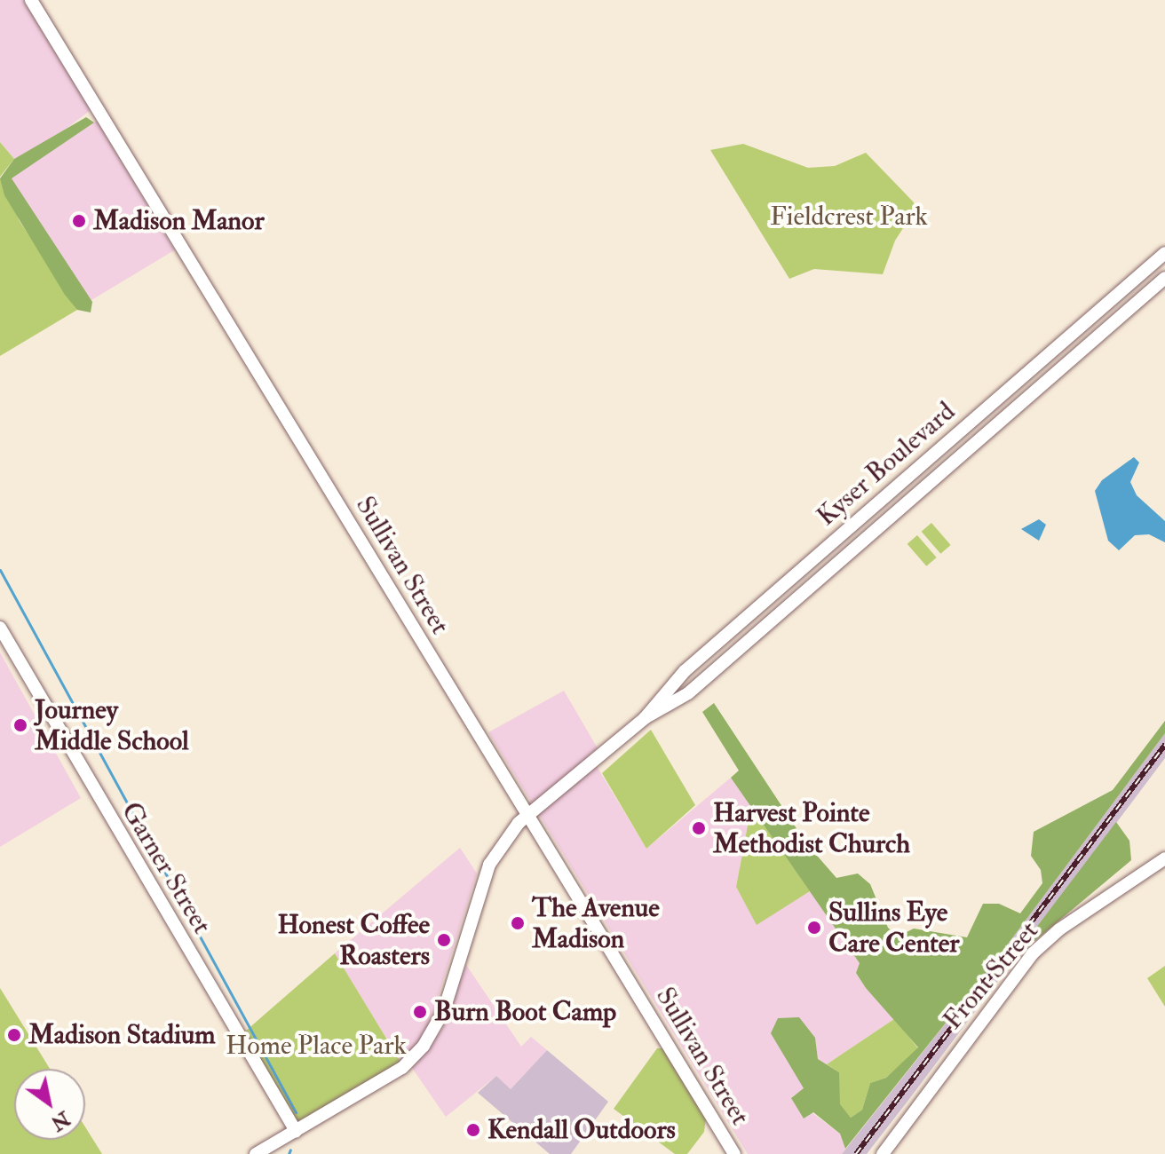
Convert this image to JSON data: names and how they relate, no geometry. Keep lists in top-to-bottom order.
{
  "streets": {
    "street": [
      "Kyser Boulevard",
      "Sullivan Street",
      "Garner Street",
      "Front Street"
    ]
  },
  "crossings": [
    ["Kyser Boulevard", "Sullivan Street"],
    ["Kyser Boulevard", "Garner Street"]
  ],
  "parks": ["Fieldcrest Park", "Home Place Park"],
  "places": [
    "Madison Manor",
    "Journey Middle School",
    "Harvest Pointe Methodist Church",
    "The Avenue Madison",
    "Sullins Eye Care Center",
    "Honest Coffee Roasters",
    "Burn Boot Camp",
    "Madison Stadium",
    "Kendall Outdoors"
  ],
  "north": "bottom right"
}
